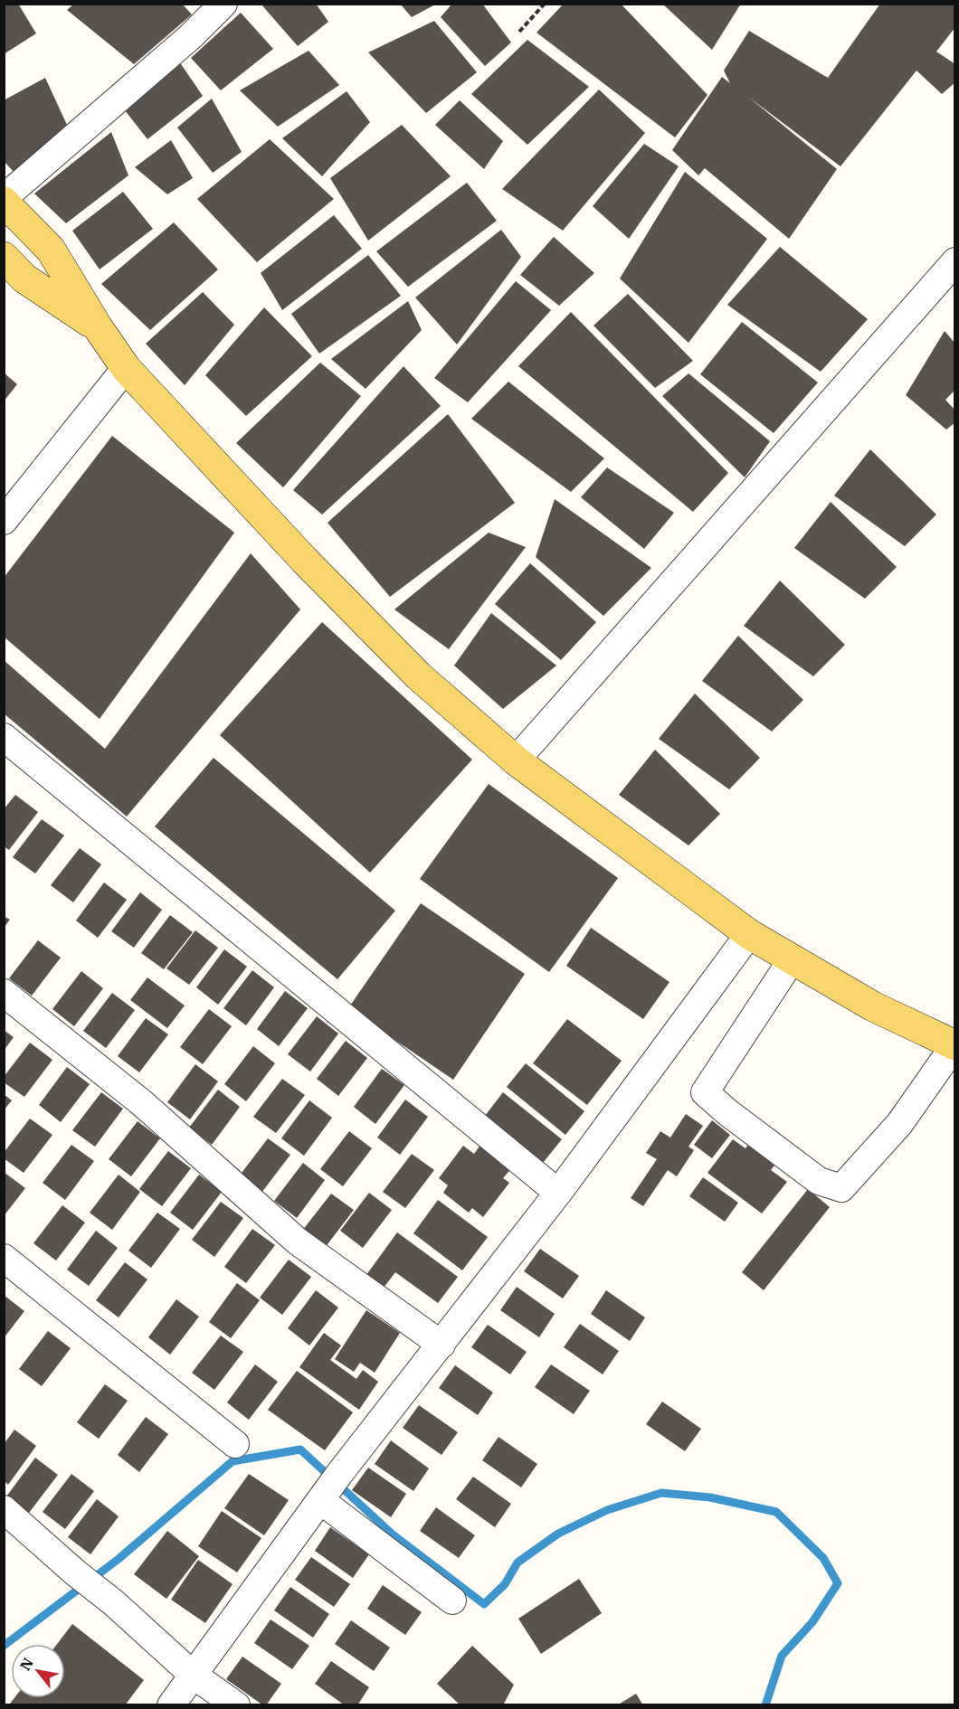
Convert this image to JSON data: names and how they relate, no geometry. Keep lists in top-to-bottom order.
{
  "north": "top left"
}
